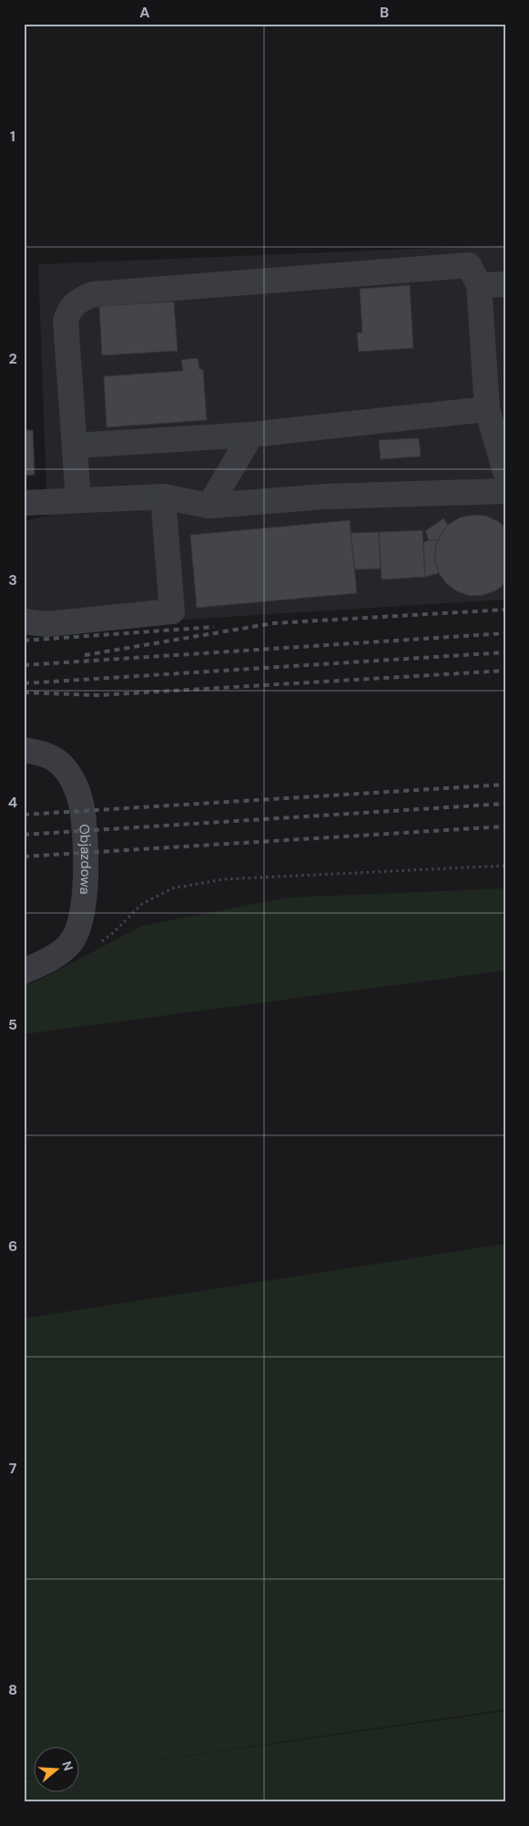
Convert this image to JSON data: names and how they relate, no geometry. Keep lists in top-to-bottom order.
{
  "streets": {
    "street": ["Objazdowa"]
  },
  "north": "right",
  "grid": {
    "columns": ["A", "B"],
    "rows": [
      "1",
      "2",
      "3",
      "4",
      "5",
      "6",
      "7",
      "8"
    ]
  }
}
